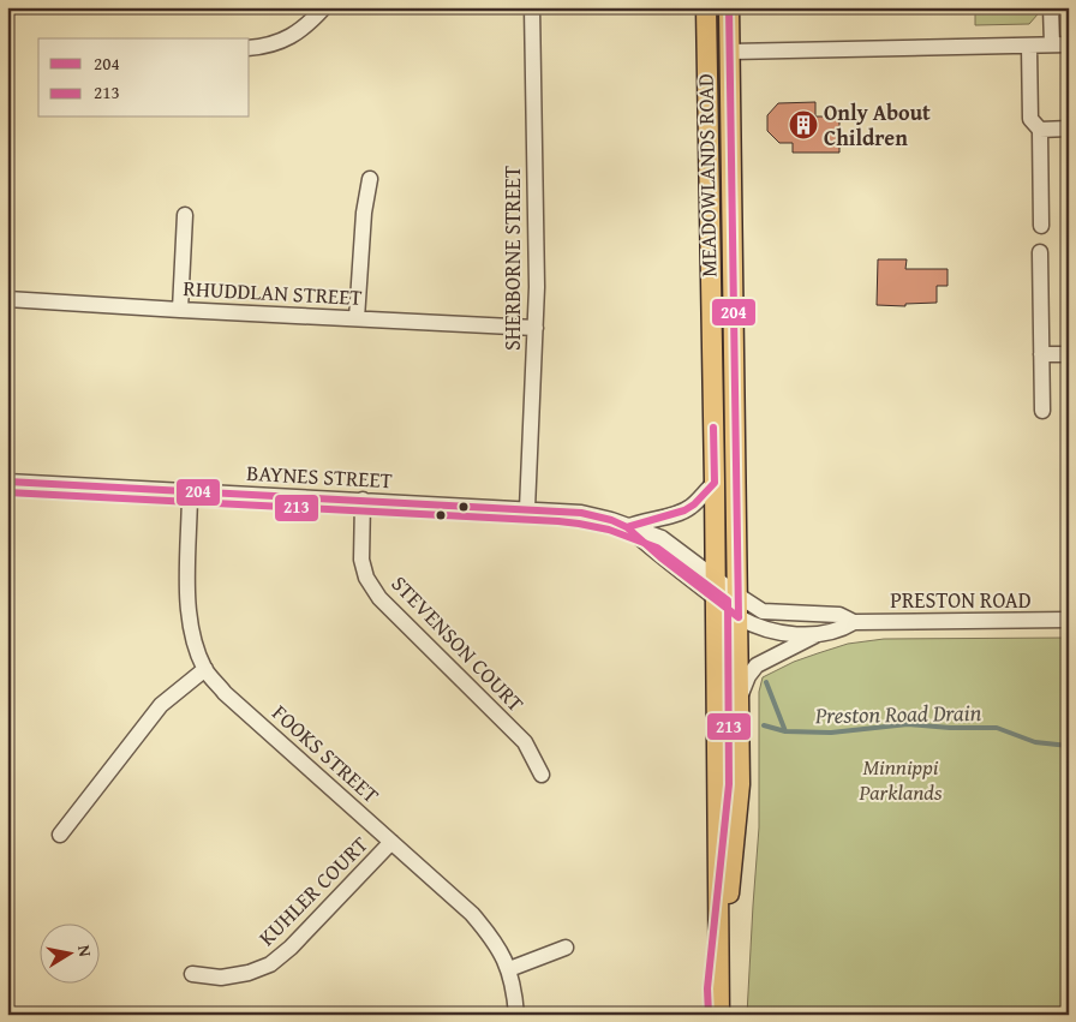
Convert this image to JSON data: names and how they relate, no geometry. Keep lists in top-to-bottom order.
{
  "streets": {
    "main road": ["MEADOWLANDS ROAD"],
    "street": [
      "SHERBORNE STREET",
      "RHUDDLAN STREET",
      "BAYNES STREET",
      "PRESTON ROAD",
      "STEVENSON COURT",
      "FOOKS STREET",
      "KUHLER COURT"
    ]
  },
  "crossings": [
    ["MEADOWLANDS ROAD", "BAYNES STREET"],
    ["MEADOWLANDS ROAD", "PRESTON ROAD"],
    ["SHERBORNE STREET", "RHUDDLAN STREET"],
    ["SHERBORNE STREET", "BAYNES STREET"],
    ["BAYNES STREET", "PRESTON ROAD"],
    ["BAYNES STREET", "STEVENSON COURT"],
    ["BAYNES STREET", "FOOKS STREET"],
    ["FOOKS STREET", "KUHLER COURT"]
  ],
  "water": ["Preston Road Drain"],
  "parks": ["Minnippi Parklands"],
  "places": {
    "building": ["Only About Children"]
  },
  "lines": ["transit line 204", "transit line 213"],
  "legend": ["204", "213"],
  "north": "right"
}
